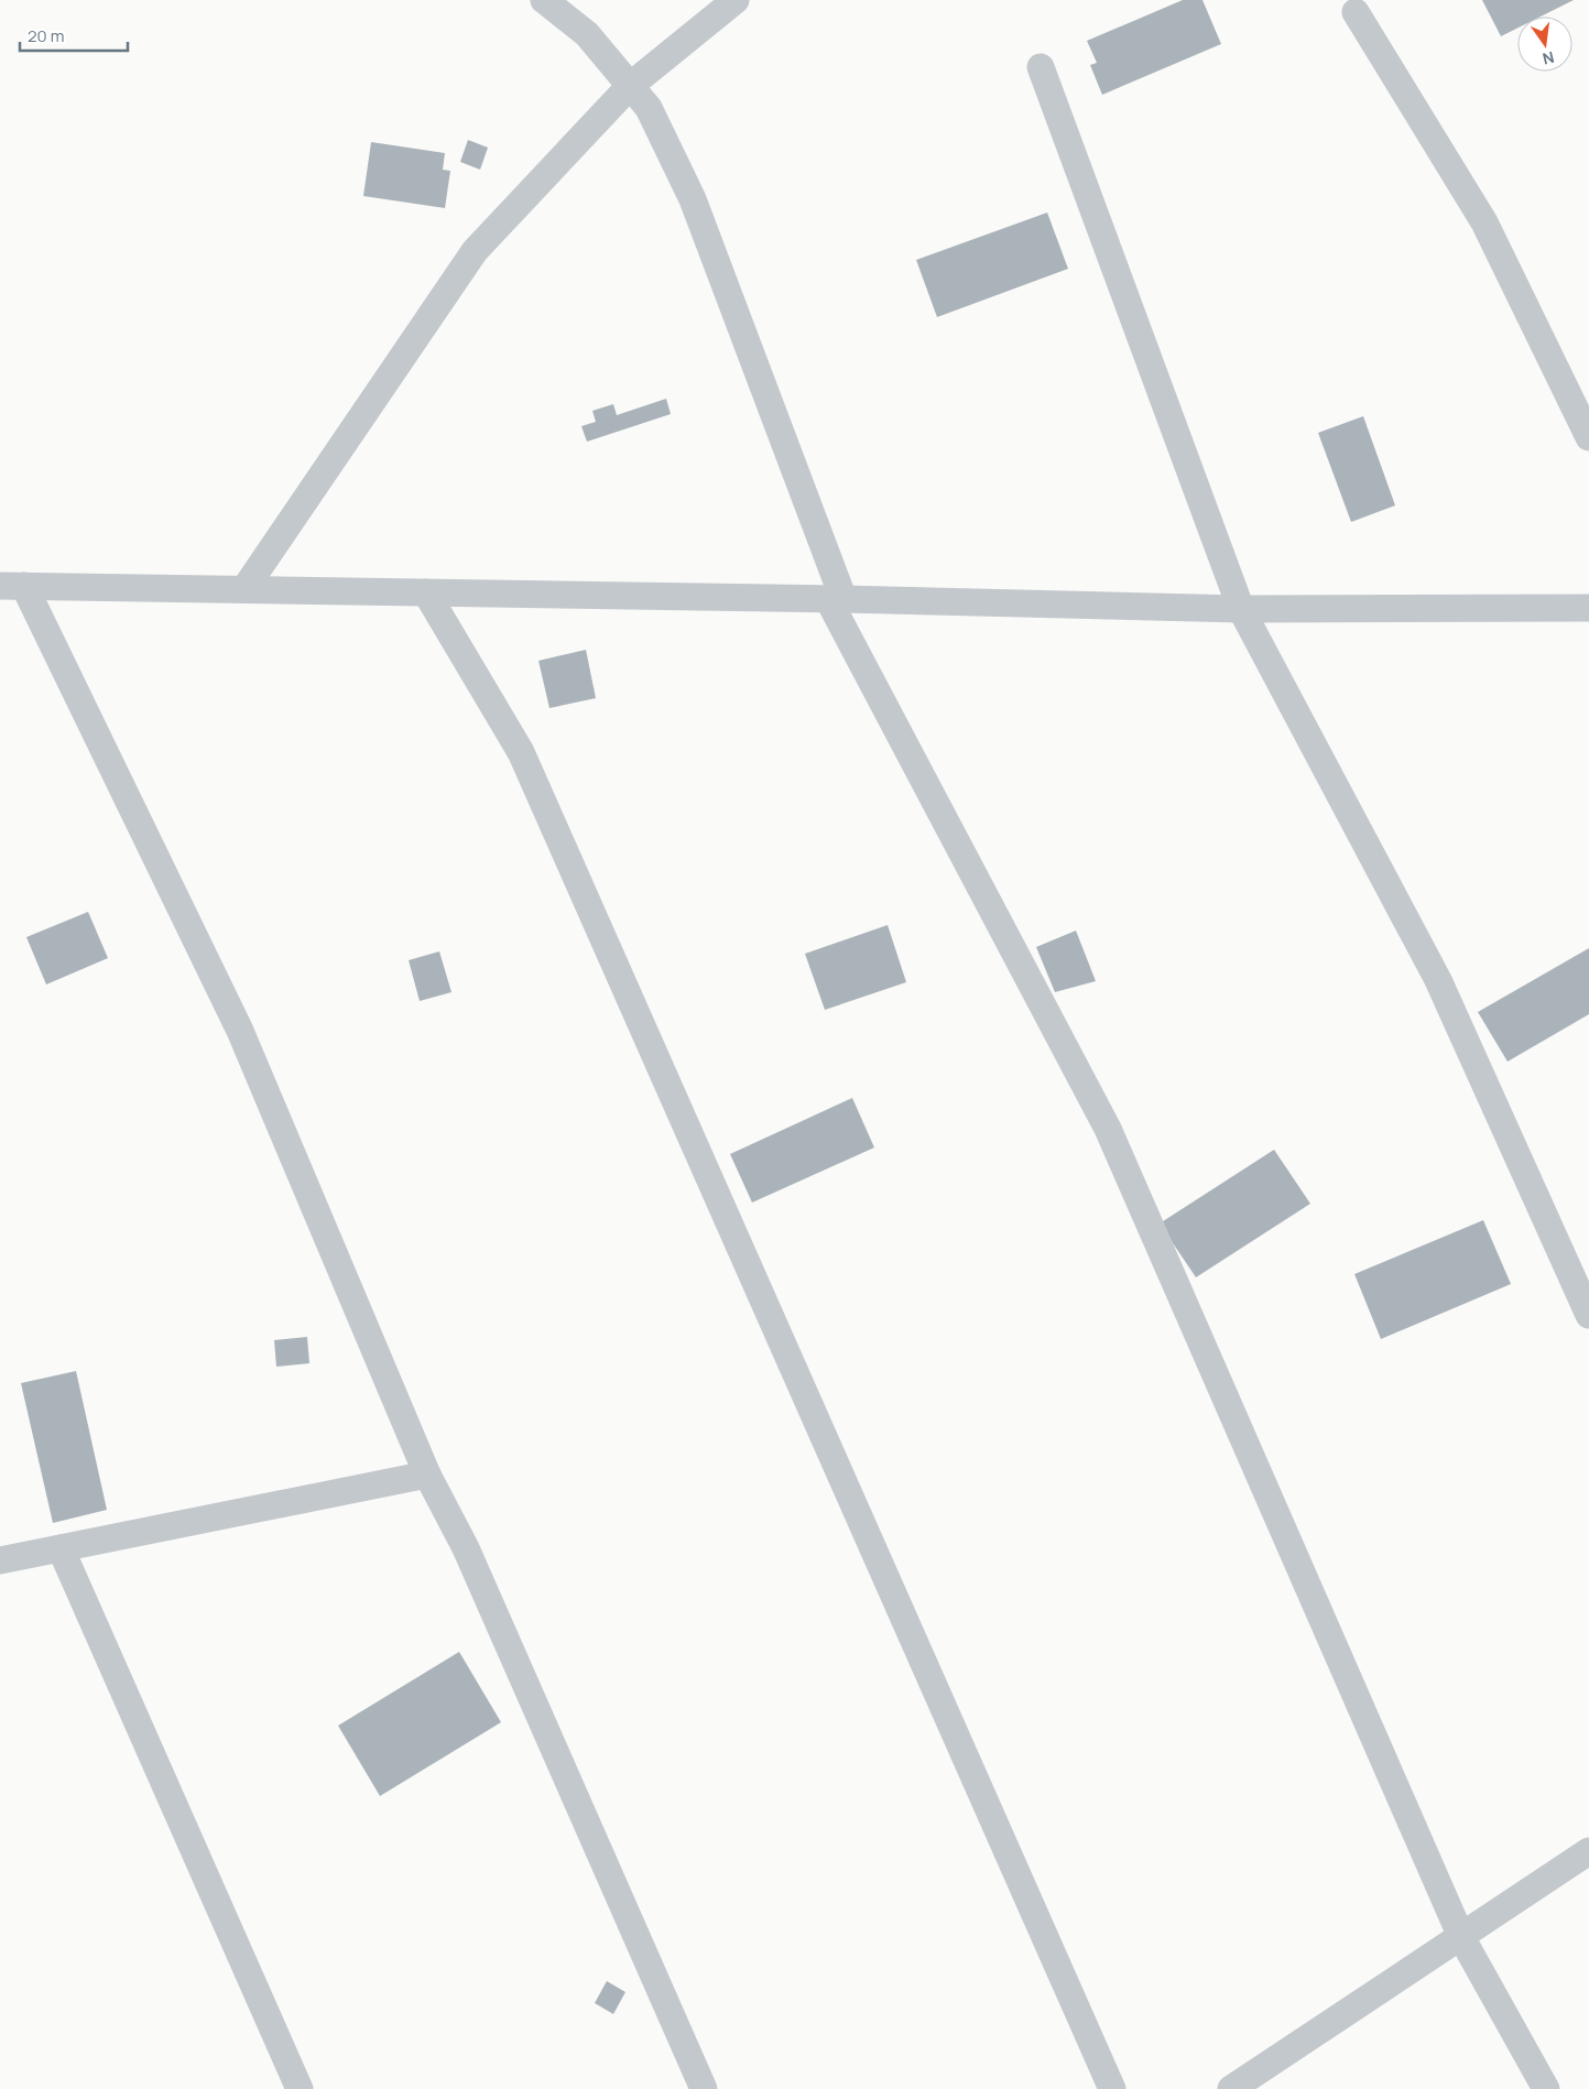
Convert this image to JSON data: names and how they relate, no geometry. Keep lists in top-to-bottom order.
{
  "scale_bar": "20 m",
  "north": "bottom"
}
